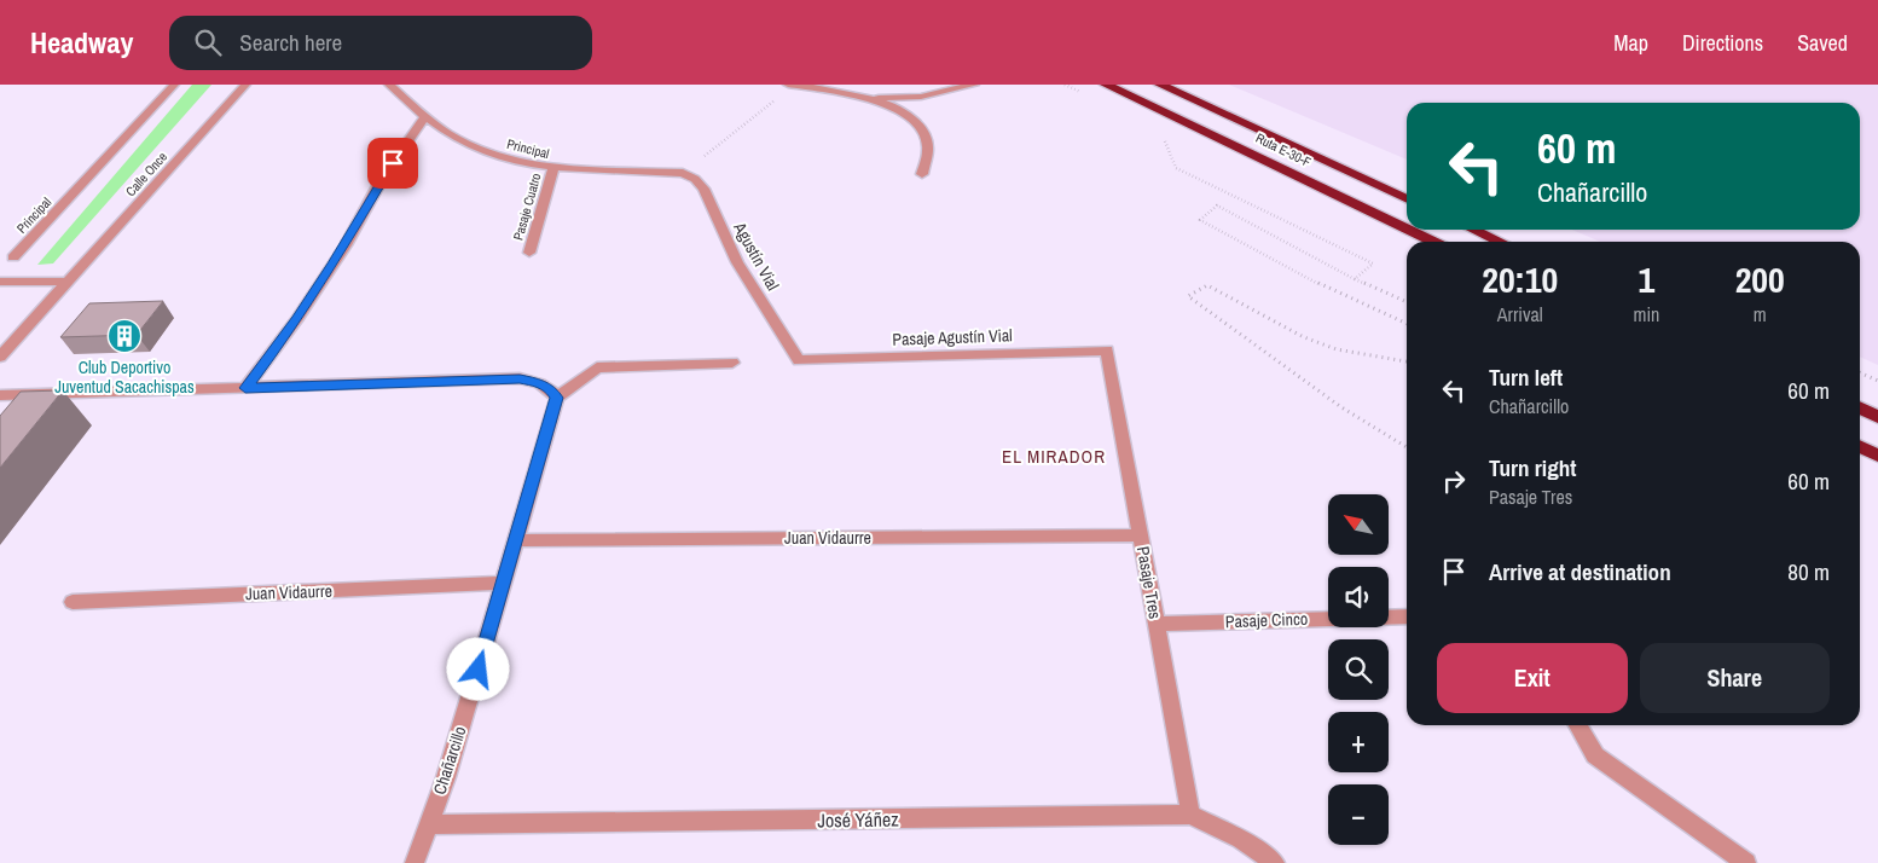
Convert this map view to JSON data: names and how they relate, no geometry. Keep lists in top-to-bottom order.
{
  "streets": {
    "highway": ["Ruta E-30-F"],
    "street": [
      "Principal",
      "Calle Once",
      "Pasaje Cuatro",
      "Agustín Vial",
      "Pasaje Agustín Vial",
      "Juan Vidaurre",
      "Pasaje Tres",
      "Pasaje Cinco",
      "Chañarcillo",
      "José Yáñez"
    ]
  },
  "crossings": [
    ["Principal", "Pasaje Cuatro"],
    ["Principal", "Agustín Vial"],
    ["Agustín Vial", "Pasaje Agustín Vial"],
    ["Pasaje Agustín Vial", "Pasaje Tres"],
    ["Juan Vidaurre", "Pasaje Tres"],
    ["Juan Vidaurre", "Chañarcillo"],
    ["Pasaje Tres", "Pasaje Cinco"],
    ["Pasaje Tres", "José Yáñez"],
    ["Chañarcillo", "José Yáñez"]
  ],
  "districts": ["EL MIRADOR"],
  "places": {
    "building": ["Club Deportivo Juventud Sacachispas"]
  },
  "north": "top left",
  "page": {
    "header": "Headway",
    "search": "Search here",
    "nav": ["Map", "Directions", "Saved"],
    "turn": ["60 m", "Chañarcillo"],
    "eta": [
      "20:10",
      "Arrival",
      "1",
      "min",
      "200",
      "m"
    ],
    "list": [
      {
        "name": "Turn left",
        "note": "Chañarcillo",
        "value": "60 m"
      },
      {
        "name": "Turn right",
        "note": "Pasaje Tres",
        "value": "60 m"
      },
      {
        "name": "Arrive at destination",
        "value": "80 m"
      }
    ],
    "map_buttons": ["+", "−"],
    "buttons": ["Exit", "Share"]
  }
}
